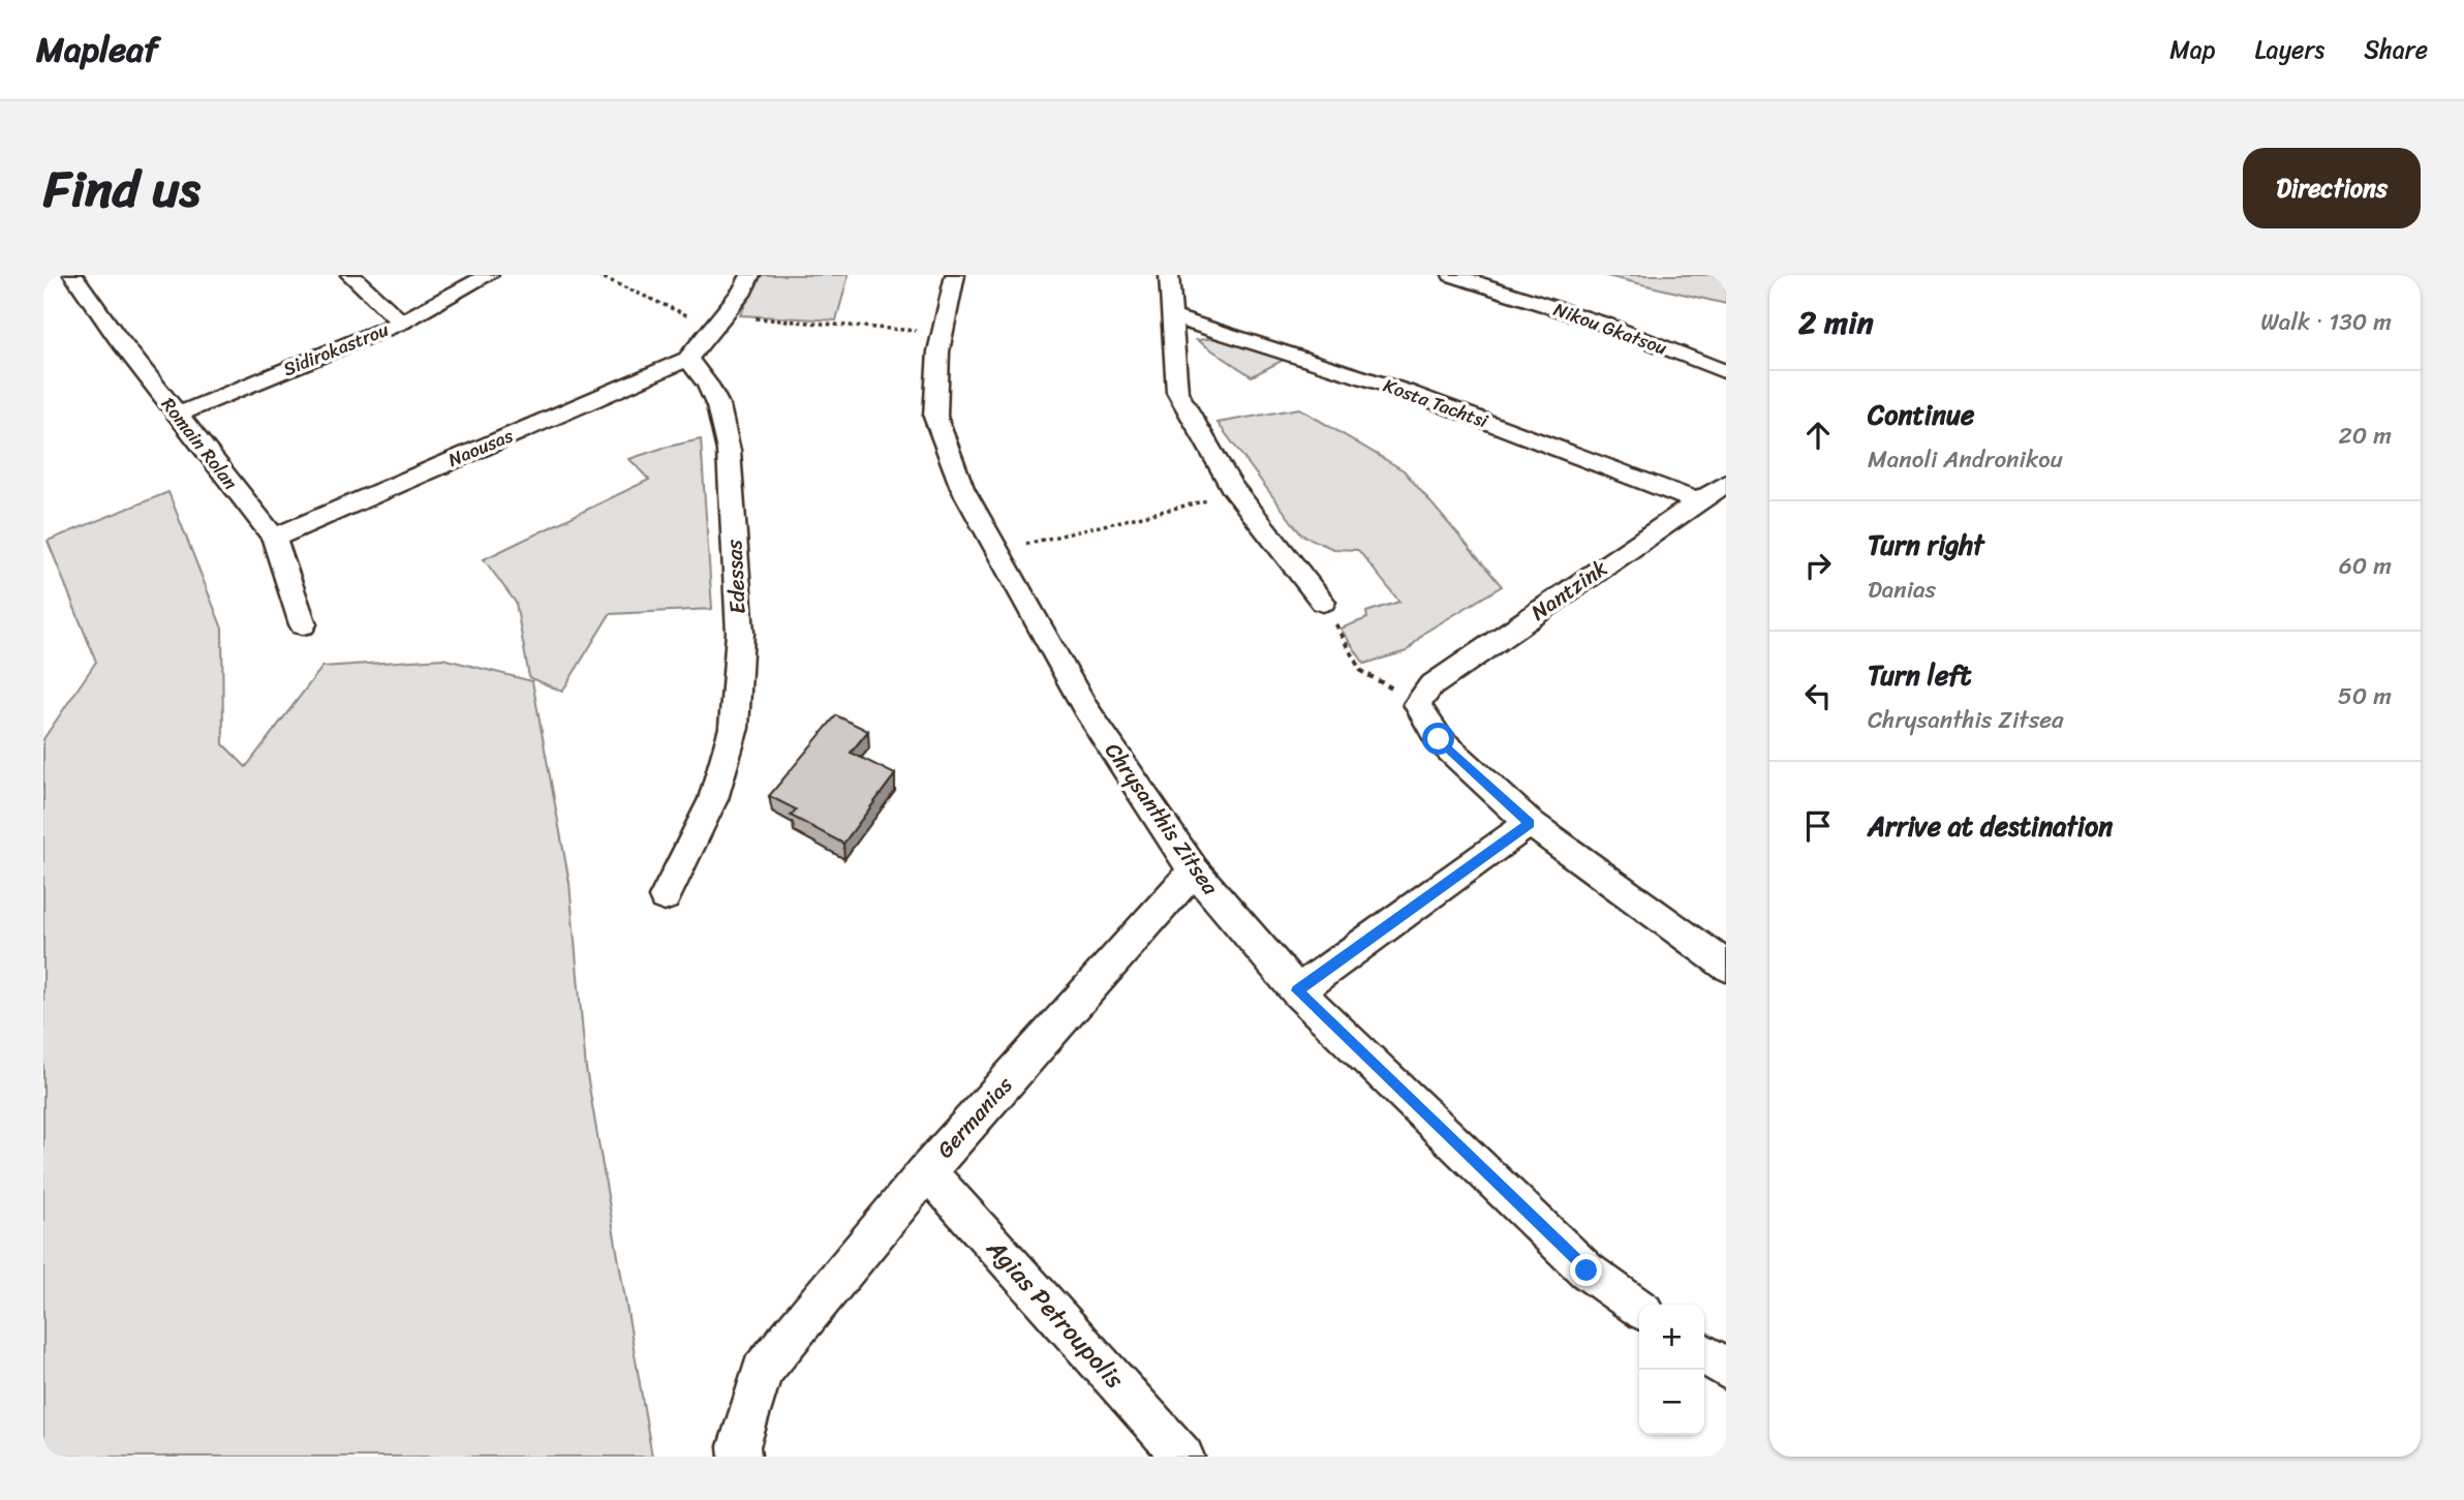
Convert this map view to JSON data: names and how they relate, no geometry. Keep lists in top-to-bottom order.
{
  "streets": {
    "street": [
      "Nikou Gkatsou",
      "Sidirokastrou",
      "Kosta Tachtsi",
      "Romain Rolan",
      "Naousas",
      "Edessas",
      "Nantzink",
      "Chrysanthis Zitsea",
      "Germanias",
      "Agias Petroupolis"
    ]
  },
  "crossings": [
    ["Sidirokastrou", "Romain Rolan"],
    ["Kosta Tachtsi", "Nantzink"],
    ["Romain Rolan", "Naousas"],
    ["Naousas", "Edessas"],
    ["Chrysanthis Zitsea", "Germanias"],
    ["Germanias", "Agias Petroupolis"]
  ],
  "page": {
    "header": "Mapleaf",
    "nav": ["Map", "Layers", "Share"],
    "title": "Find us",
    "buttons": "Directions",
    "heading": ["2 min", "Walk · 130 m"],
    "list": [
      ["Continue", "Manoli Andronikou", "20 m"],
      ["Turn right", "Danias", "60 m"],
      ["Turn left", "Chrysanthis Zitsea", "50 m"],
      "Arrive at destination"
    ],
    "map_buttons": ["+", "−"]
  }
}
